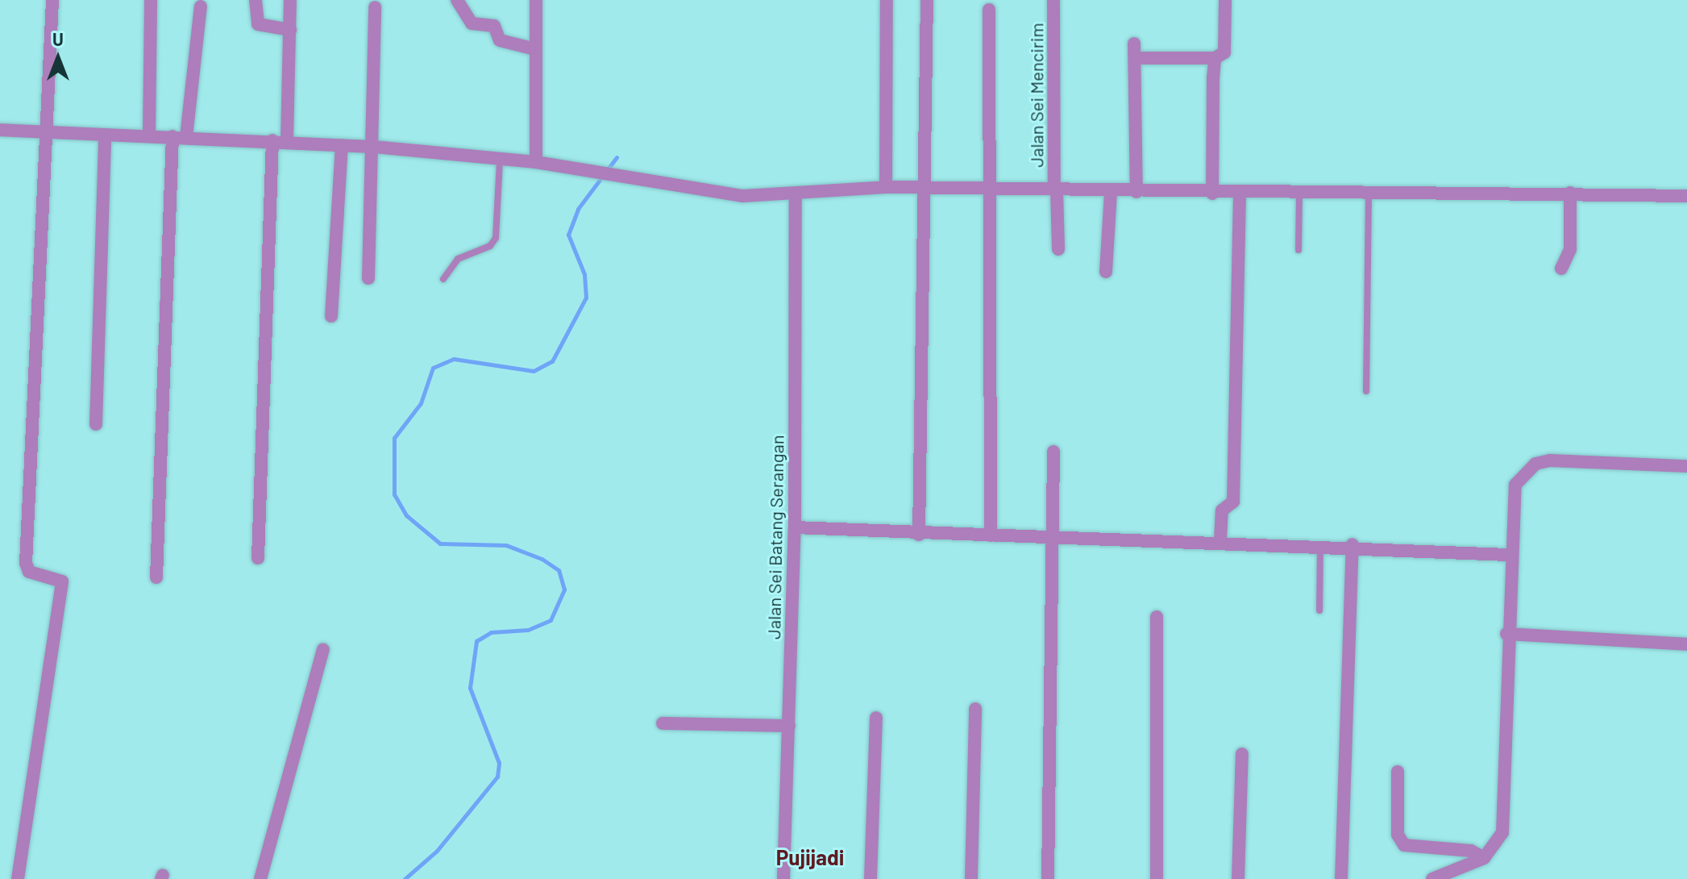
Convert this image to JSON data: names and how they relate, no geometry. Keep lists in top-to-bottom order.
{
  "streets": {
    "street": ["Jalan Sei Mencirim", "Jalan Sei Batang Serangan"]
  },
  "districts": ["Pujijadi"],
  "north": "top"
}
